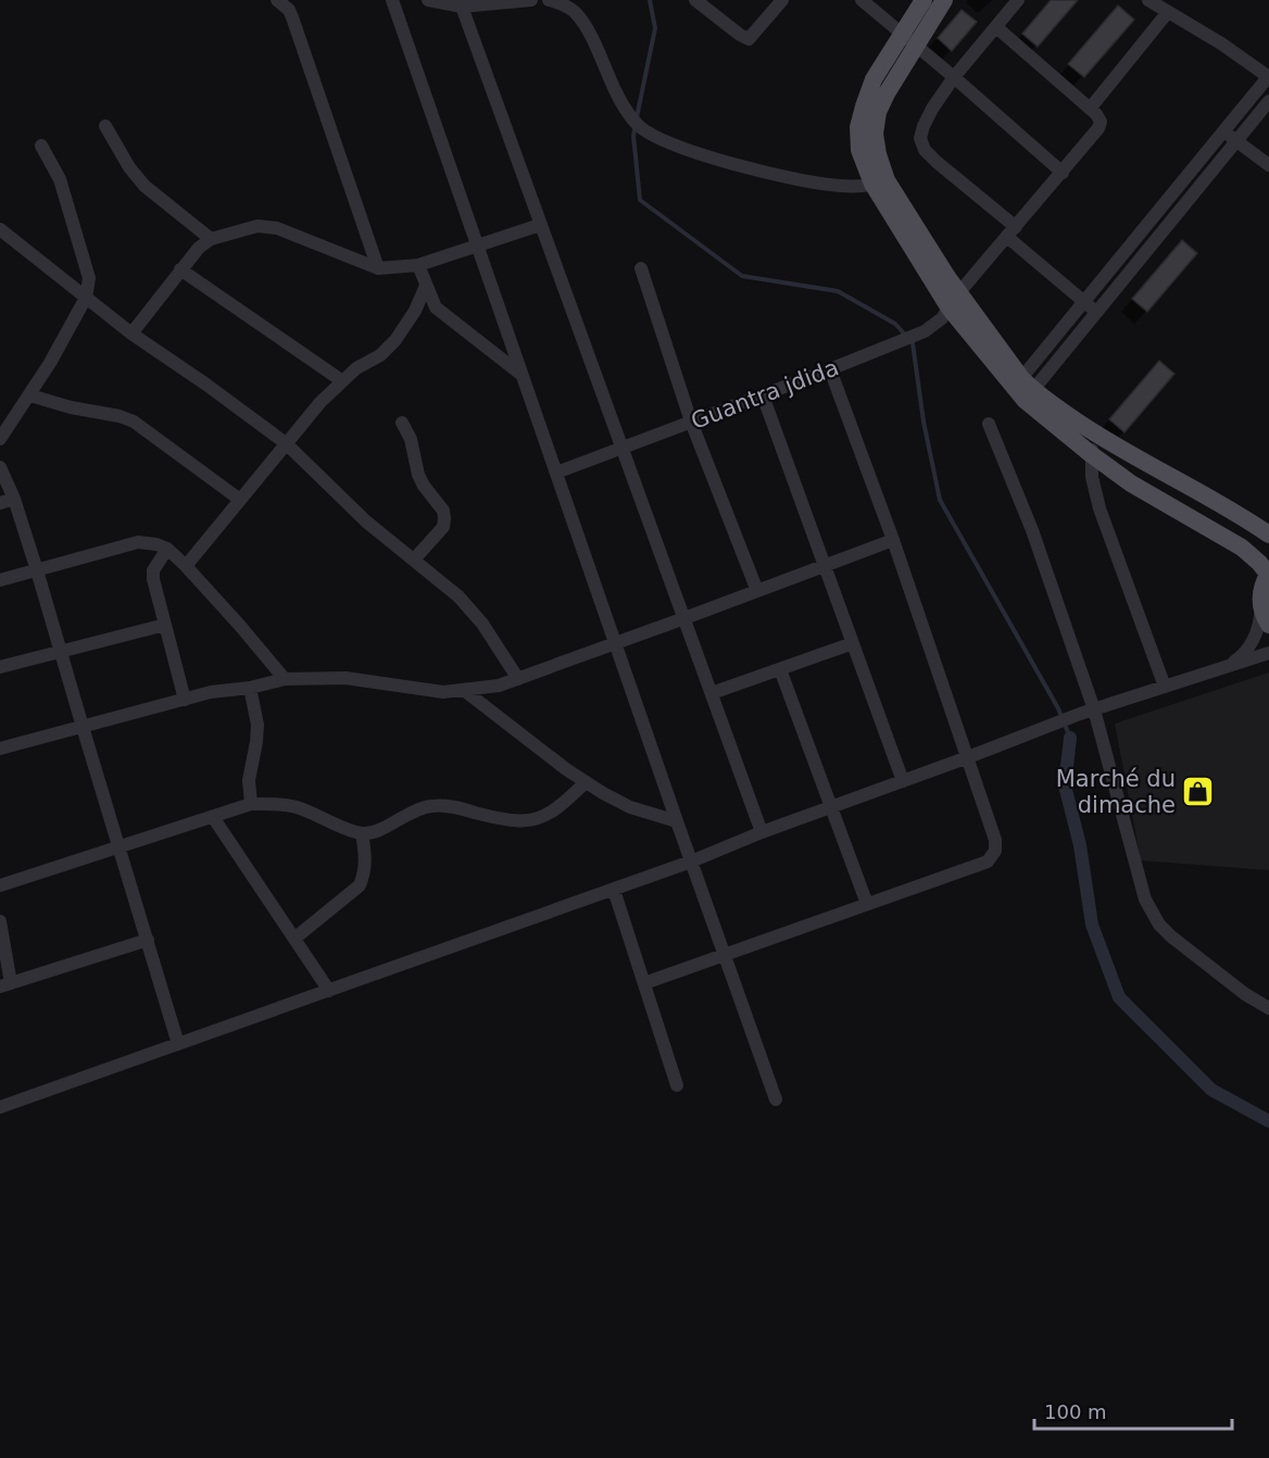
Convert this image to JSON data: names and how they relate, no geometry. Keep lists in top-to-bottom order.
{
  "streets": {
    "street": ["Guantra jdida"]
  },
  "places": {
    "shop": ["Marché du dimache"]
  },
  "scale_bar": "100 m"
}
